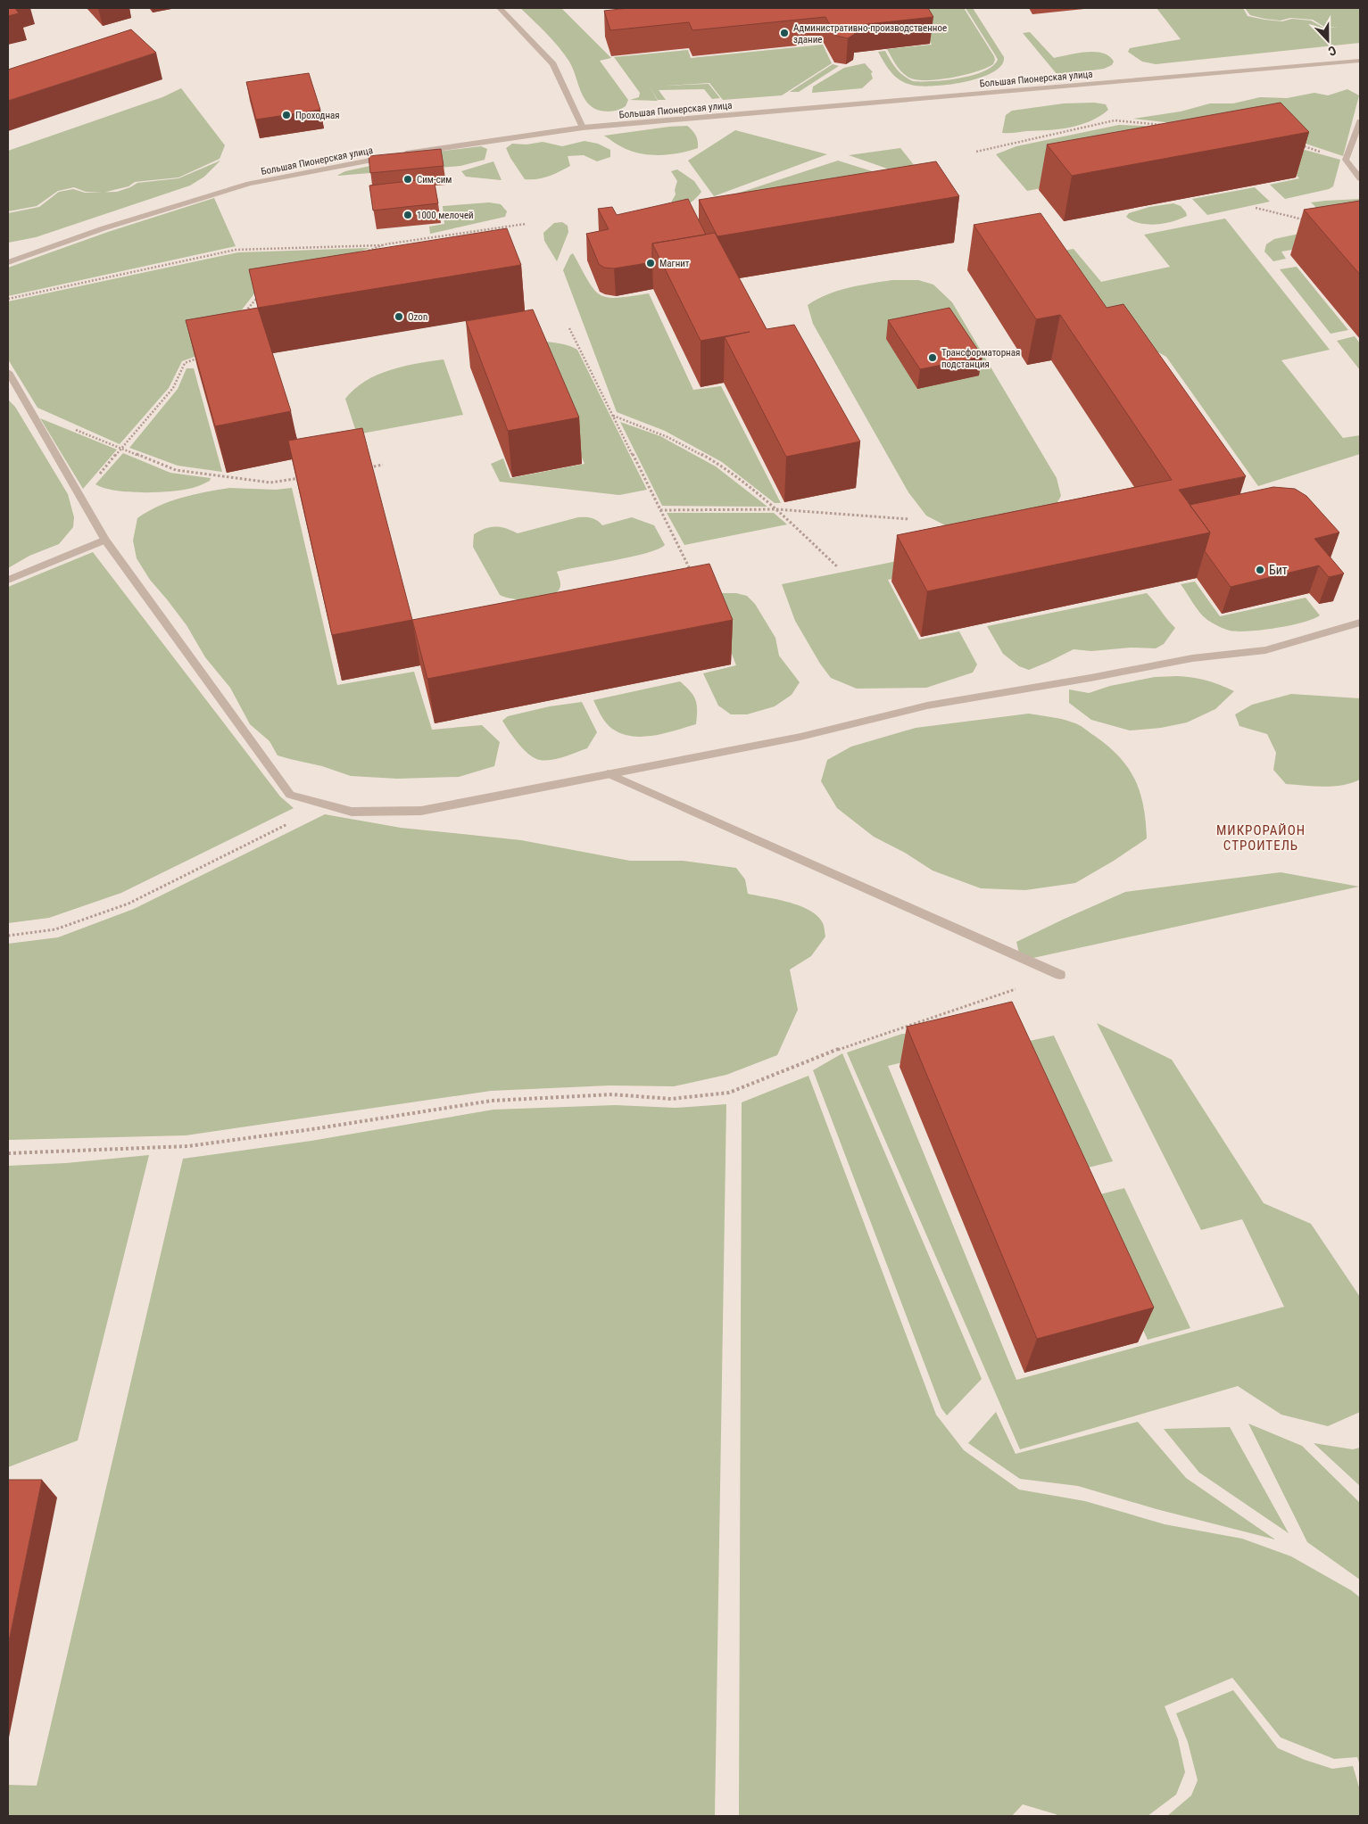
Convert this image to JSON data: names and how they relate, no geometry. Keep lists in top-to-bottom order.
{
  "streets": {
    "street": ["Большая Пионерская улица"]
  },
  "districts": ["МИКРОРАЙОН СТРОИТЕЛЬ"],
  "places": [
    "Административно-производственное здание",
    "Проходная",
    "Сим-сим",
    "1000 мелочей",
    "Магнит",
    "Ozon",
    "Трансформаторная подстанция",
    "Бит"
  ],
  "north": "bottom"
}
